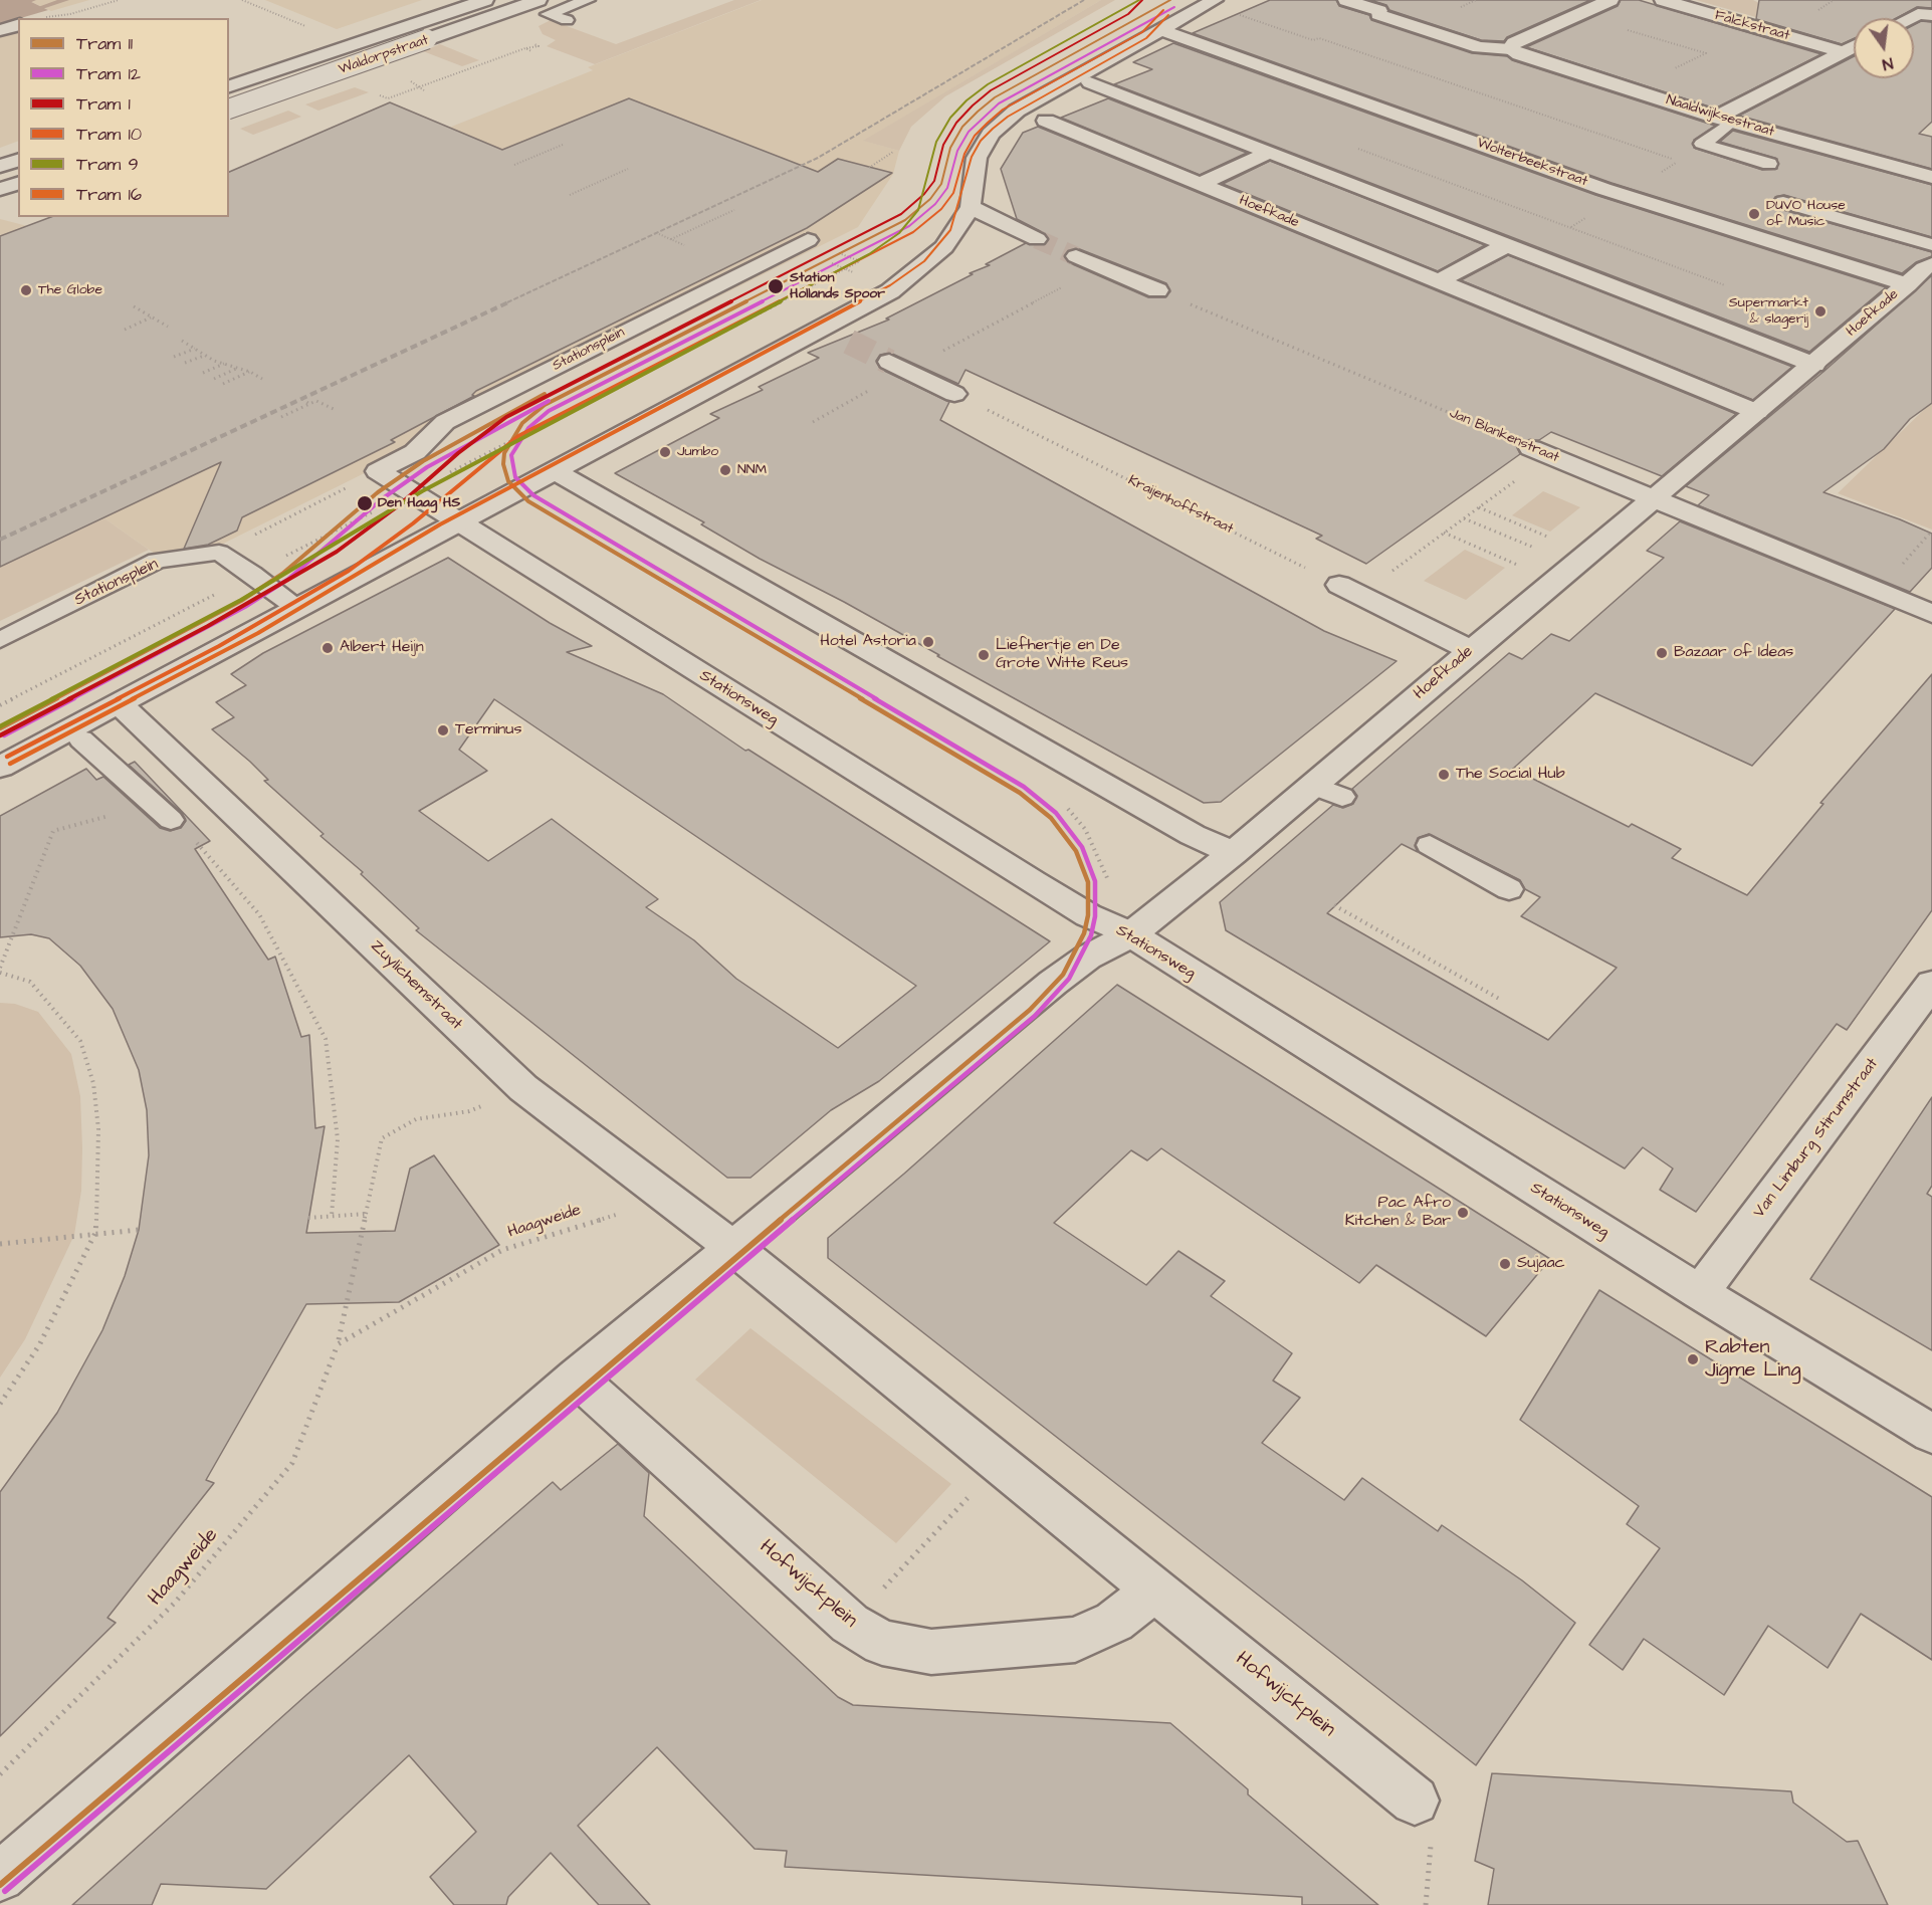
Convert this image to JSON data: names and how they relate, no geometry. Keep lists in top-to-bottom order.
{
  "streets": {
    "street": [
      "Falckstraat",
      "Waldorpstraat",
      "Naaldwijksestraat",
      "Wolterbeekstraat",
      "Hoefkade",
      "Stationsplein",
      "Jan Blankenstraat",
      "Stationsweg",
      "Zuylichemstraat",
      "Van Limburg Stirumstraat",
      "Hofwijckplein"
    ],
    "path": ["Kraijenhoffstraat", "Haagweide"]
  },
  "crossings": [
    ["Wolterbeekstraat", "Hoefkade"],
    ["Hoefkade", "Jan Blankenstraat"],
    ["Hoefkade", "Stationsweg"],
    ["Hoefkade", "Zuylichemstraat"],
    ["Hoefkade", "Hofwijckplein"],
    ["Stationsplein", "Stationsweg"],
    ["Stationsweg", "Van Limburg Stirumstraat"],
    ["Zuylichemstraat", "Haagweide"],
    ["Zuylichemstraat", "Hofwijckplein"]
  ],
  "places": [
    "DUVO House of Music",
    "Station Hollands Spoor",
    "The Globe",
    "Supermarkt & slagerij",
    "Jumbo",
    "NNM",
    "Den Haag HS",
    "Hotel Astoria",
    "Albert Heijn",
    "Bazaar of Ideas",
    "Liefhertje en De Grote Witte Reus",
    "Terminus",
    "The Social Hub",
    "Pac Afro Kitchen & Bar",
    "Sujaac",
    "Rabten Jigme Ling"
  ],
  "lines": [
    "tram line 11",
    "tram line 1",
    "tram line 9",
    "tram line 12",
    "tram line 10",
    "tram line 16"
  ],
  "legend": [
    "Tram 11",
    "Tram 12",
    "Tram 1",
    "Tram 10",
    "Tram 9",
    "Tram 16"
  ],
  "north": "bottom"
}
